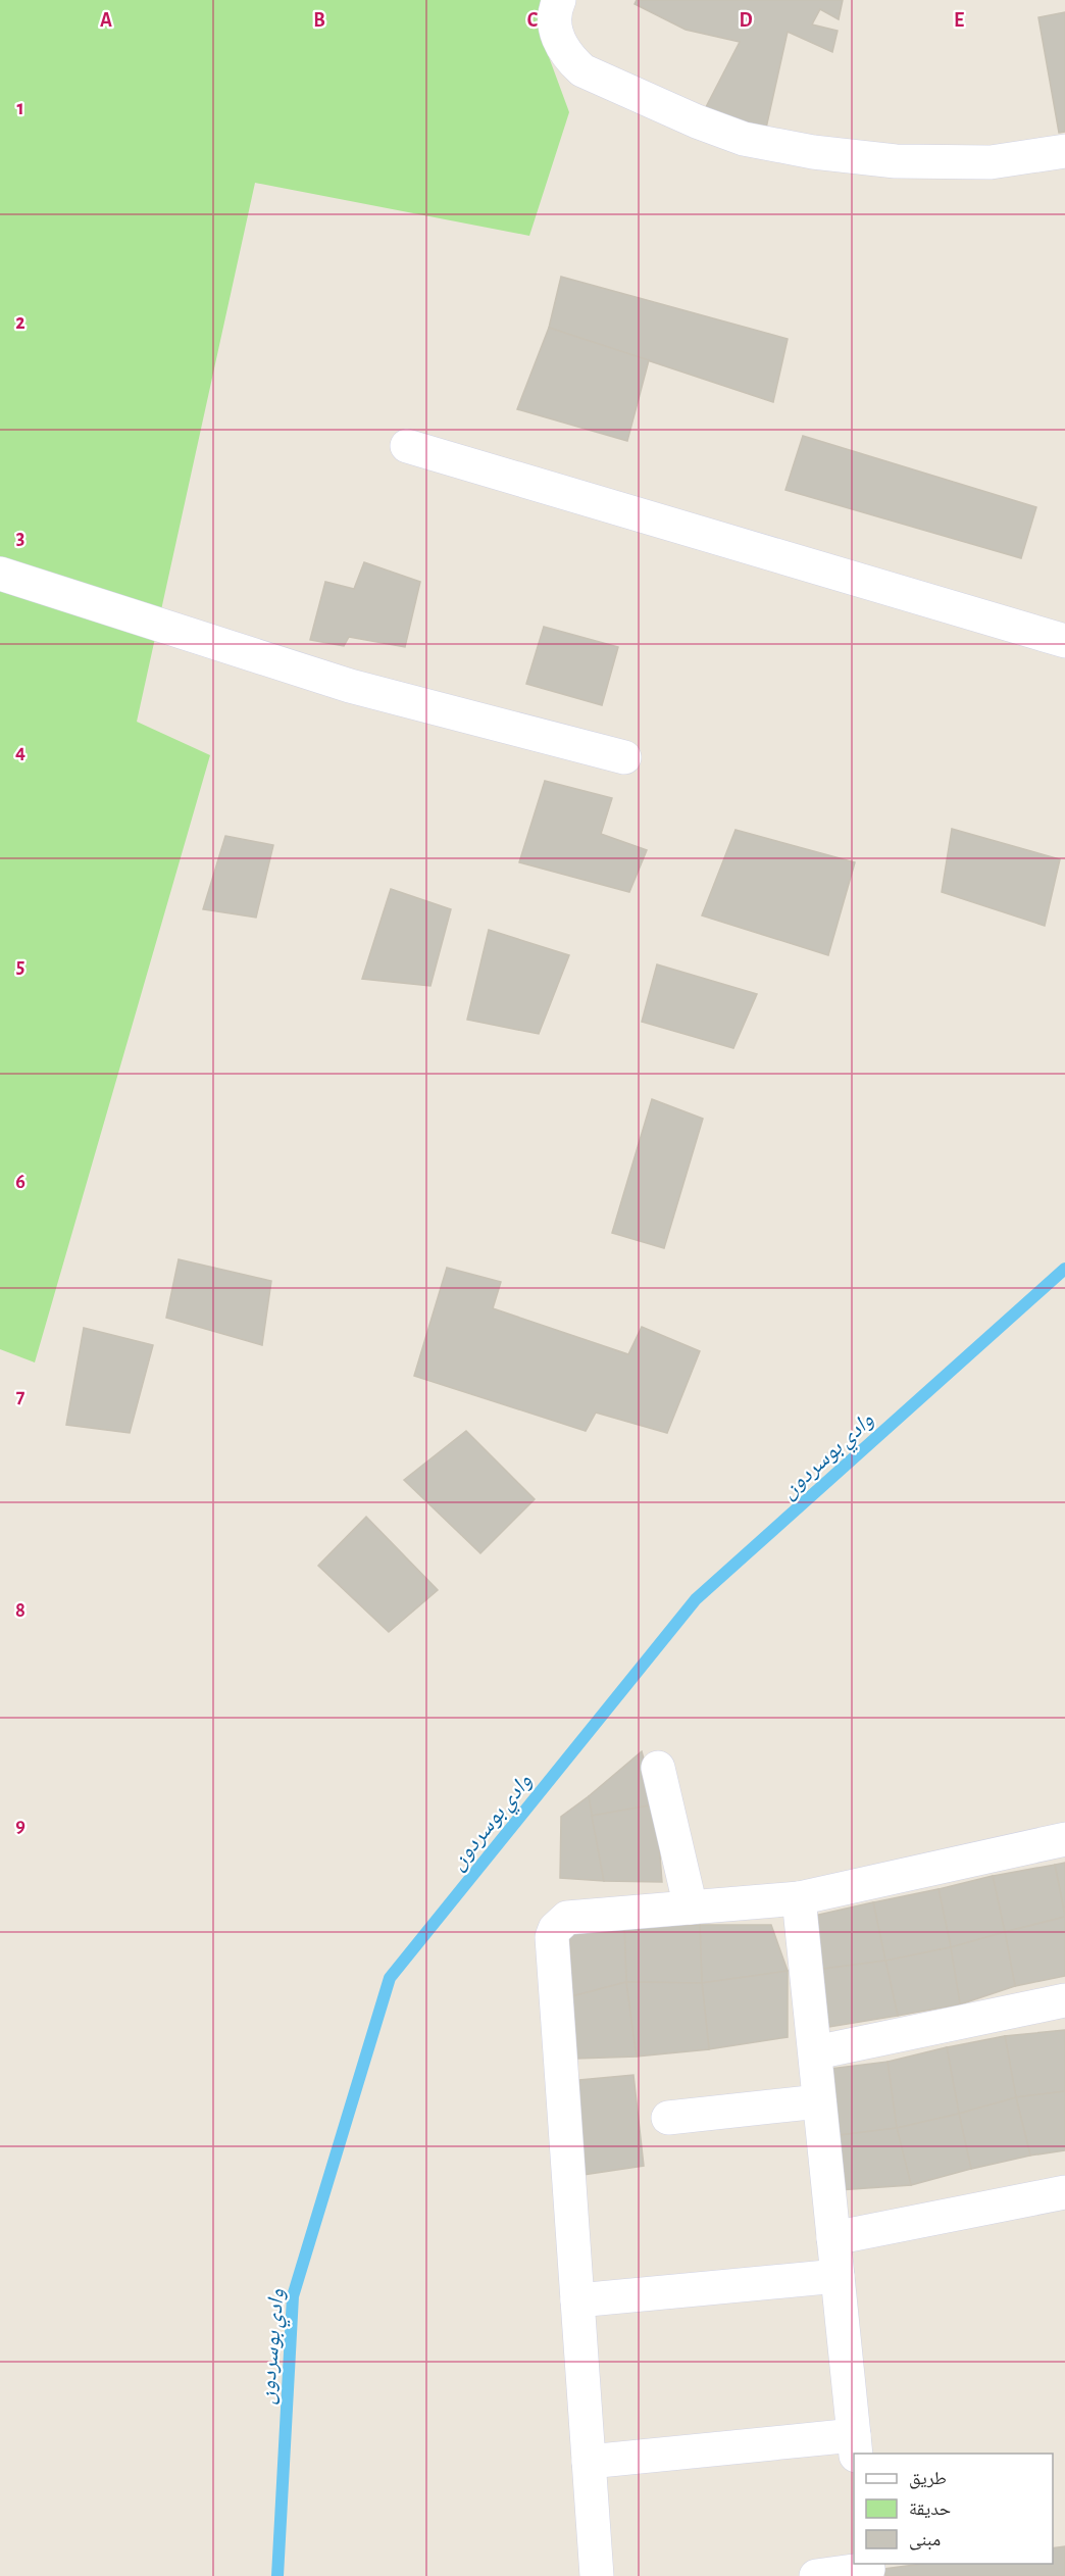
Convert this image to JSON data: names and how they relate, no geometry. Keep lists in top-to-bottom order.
{
  "water": ["وادي بوسردون"],
  "legend": ["طريق", "حديقة", "مبنى"],
  "grid": {
    "columns": [
      "A",
      "B",
      "C",
      "D",
      "E"
    ],
    "rows": [
      "1",
      "2",
      "3",
      "4",
      "5",
      "6",
      "7",
      "8",
      "9"
    ]
  }
}
